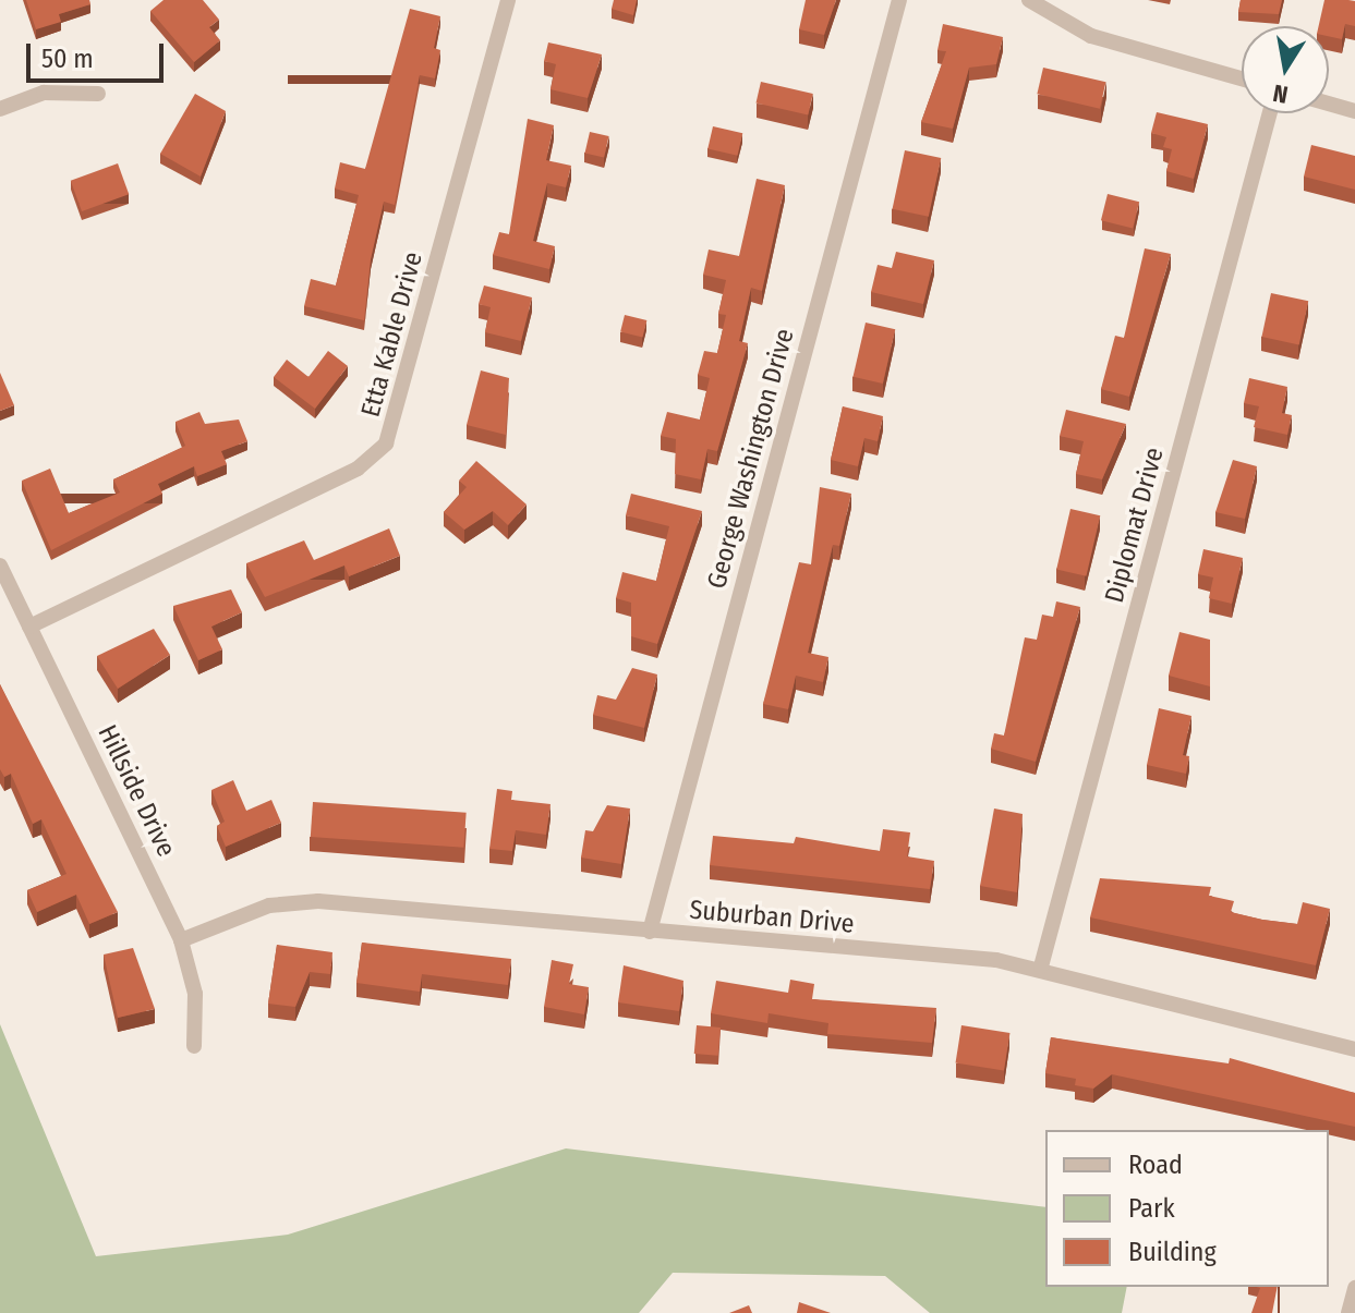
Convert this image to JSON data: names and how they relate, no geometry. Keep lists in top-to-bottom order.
{
  "streets": {
    "street": [
      "Etta Kable Drive",
      "George Washington Drive",
      "Diplomat Drive",
      "Hillside Drive",
      "Suburban Drive"
    ]
  },
  "crossings": [
    ["Etta Kable Drive", "Hillside Drive"],
    ["George Washington Drive", "Suburban Drive"],
    ["Diplomat Drive", "Suburban Drive"],
    ["Hillside Drive", "Suburban Drive"]
  ],
  "legend": ["Road", "Park", "Building"],
  "scale_bar": "50 m",
  "north": "bottom"
}
